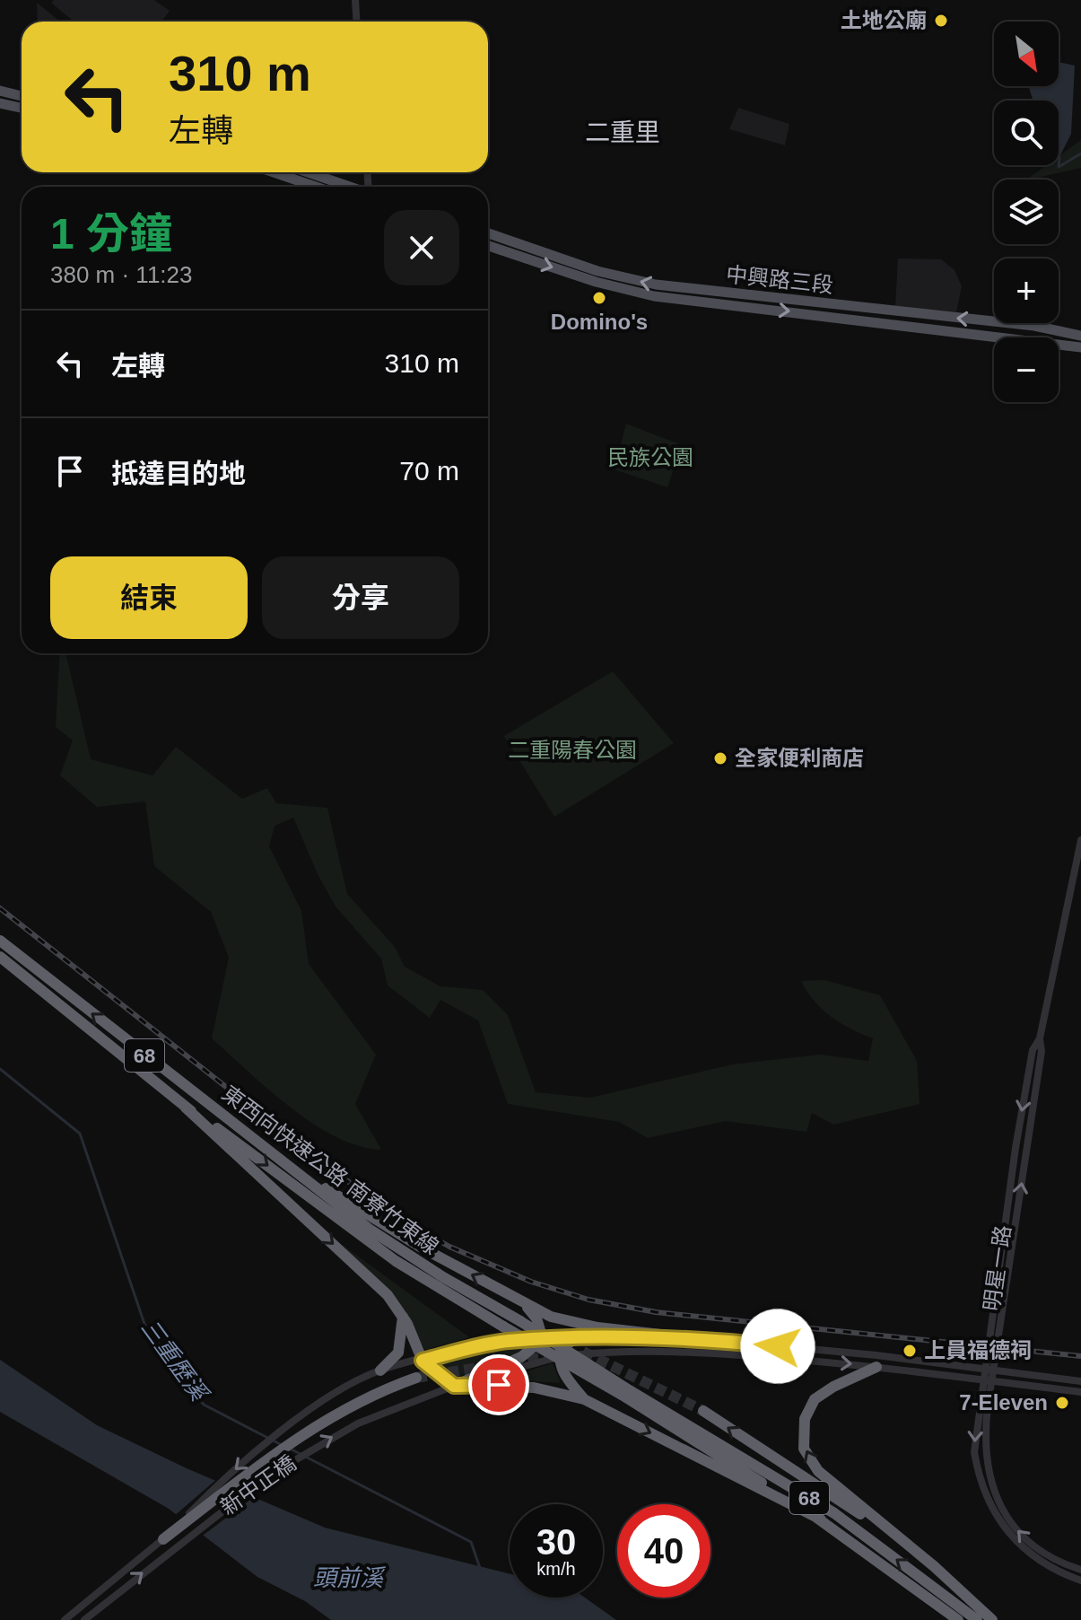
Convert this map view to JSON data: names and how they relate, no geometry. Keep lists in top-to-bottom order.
{
  "streets": {
    "highway": ["68", "東西向快速公路 南寮竹東線"],
    "main road": ["中興路三段"],
    "street": ["明星一路", "新中正橋"]
  },
  "districts": ["二重里"],
  "water": ["三重歷溪", "頭前溪"],
  "parks": ["民族公園", "二重陽春公園"],
  "places": [
    "土地公廟",
    "Domino's",
    "全家便利商店",
    "上員福德祠",
    "7-Eleven"
  ],
  "north": "bottom right",
  "page": {
    "map_buttons": ["+", "−"],
    "turn": ["310 m", "左轉"],
    "heading": ["1 分鐘", "380 m · 11:23"],
    "list": [
      {
        "name": "左轉",
        "value": "310 m"
      },
      {
        "name": "抵達目的地",
        "value": "70 m"
      }
    ],
    "buttons": ["結束", "分享"],
    "speed": "30 km/h",
    "limit": "40"
  }
}
